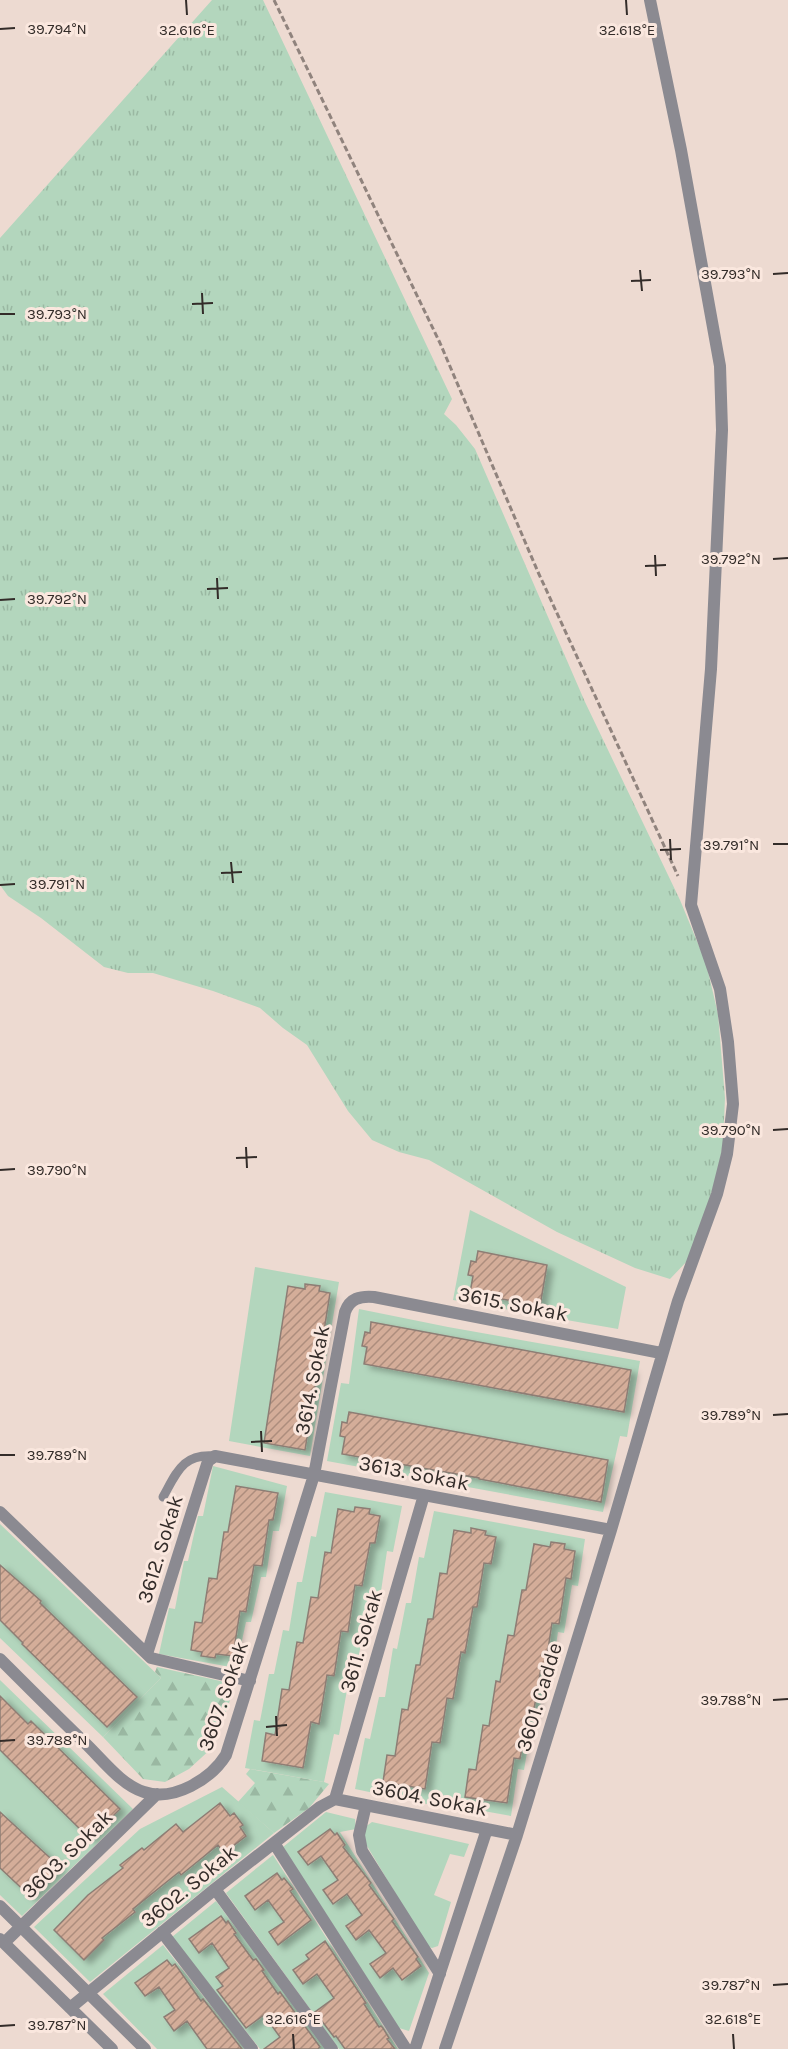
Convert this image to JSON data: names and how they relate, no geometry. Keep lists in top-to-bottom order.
{
  "streets": {
    "street": [
      "3615. Sokak",
      "3614. Sokak",
      "3613. Sokak",
      "3612. Sokak",
      "3611. Sokak",
      "3607. Sokak",
      "3601. Cadde",
      "3604. Sokak",
      "3603. Sokak",
      "3602. Sokak"
    ]
  },
  "crossings": [
    ["3615. Sokak", "3614. Sokak"],
    ["3615. Sokak", "3601. Cadde"],
    ["3614. Sokak", "3613. Sokak"],
    ["3614. Sokak", "3607. Sokak"],
    ["3613. Sokak", "3612. Sokak"],
    ["3613. Sokak", "3611. Sokak"],
    ["3613. Sokak", "3607. Sokak"],
    ["3613. Sokak", "3601. Cadde"],
    ["3611. Sokak", "3604. Sokak"],
    ["3611. Sokak", "3602. Sokak"],
    ["3607. Sokak", "3603. Sokak"],
    ["3601. Cadde", "3604. Sokak"],
    ["3604. Sokak", "3602. Sokak"]
  ],
  "coordinates": [
    "39.794°N",
    "32.616°E",
    "32.618°E",
    "39.793°N",
    "39.792°N",
    "39.791°N",
    "39.790°N",
    "39.789°N",
    "39.788°N",
    "39.787°N"
  ]
}
